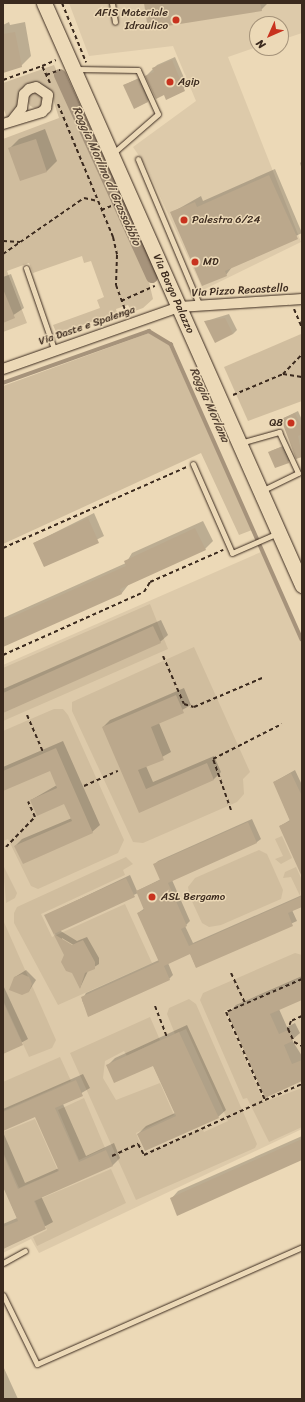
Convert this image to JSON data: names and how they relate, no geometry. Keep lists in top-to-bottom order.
{
  "streets": {
    "main road": ["Via Borgo Palazzo"],
    "street": ["Via Pizzo Recastello", "Via Daste e Spalenga"]
  },
  "crossings": [
    ["Via Pizzo Recastello", "Via Borgo Palazzo"],
    ["Via Pizzo Recastello", "Via Daste e Spalenga"],
    ["Via Borgo Palazzo", "Via Daste e Spalenga"]
  ],
  "water": ["Roggia Morlino di Grassobbio", "Roggia Morlana"],
  "places": [
    "AFIS Materiale Idraulico",
    "Agip",
    "Palestra 6/24",
    "MD",
    "Q8",
    "ASL Bergamo"
  ],
  "north": "bottom left"
}
